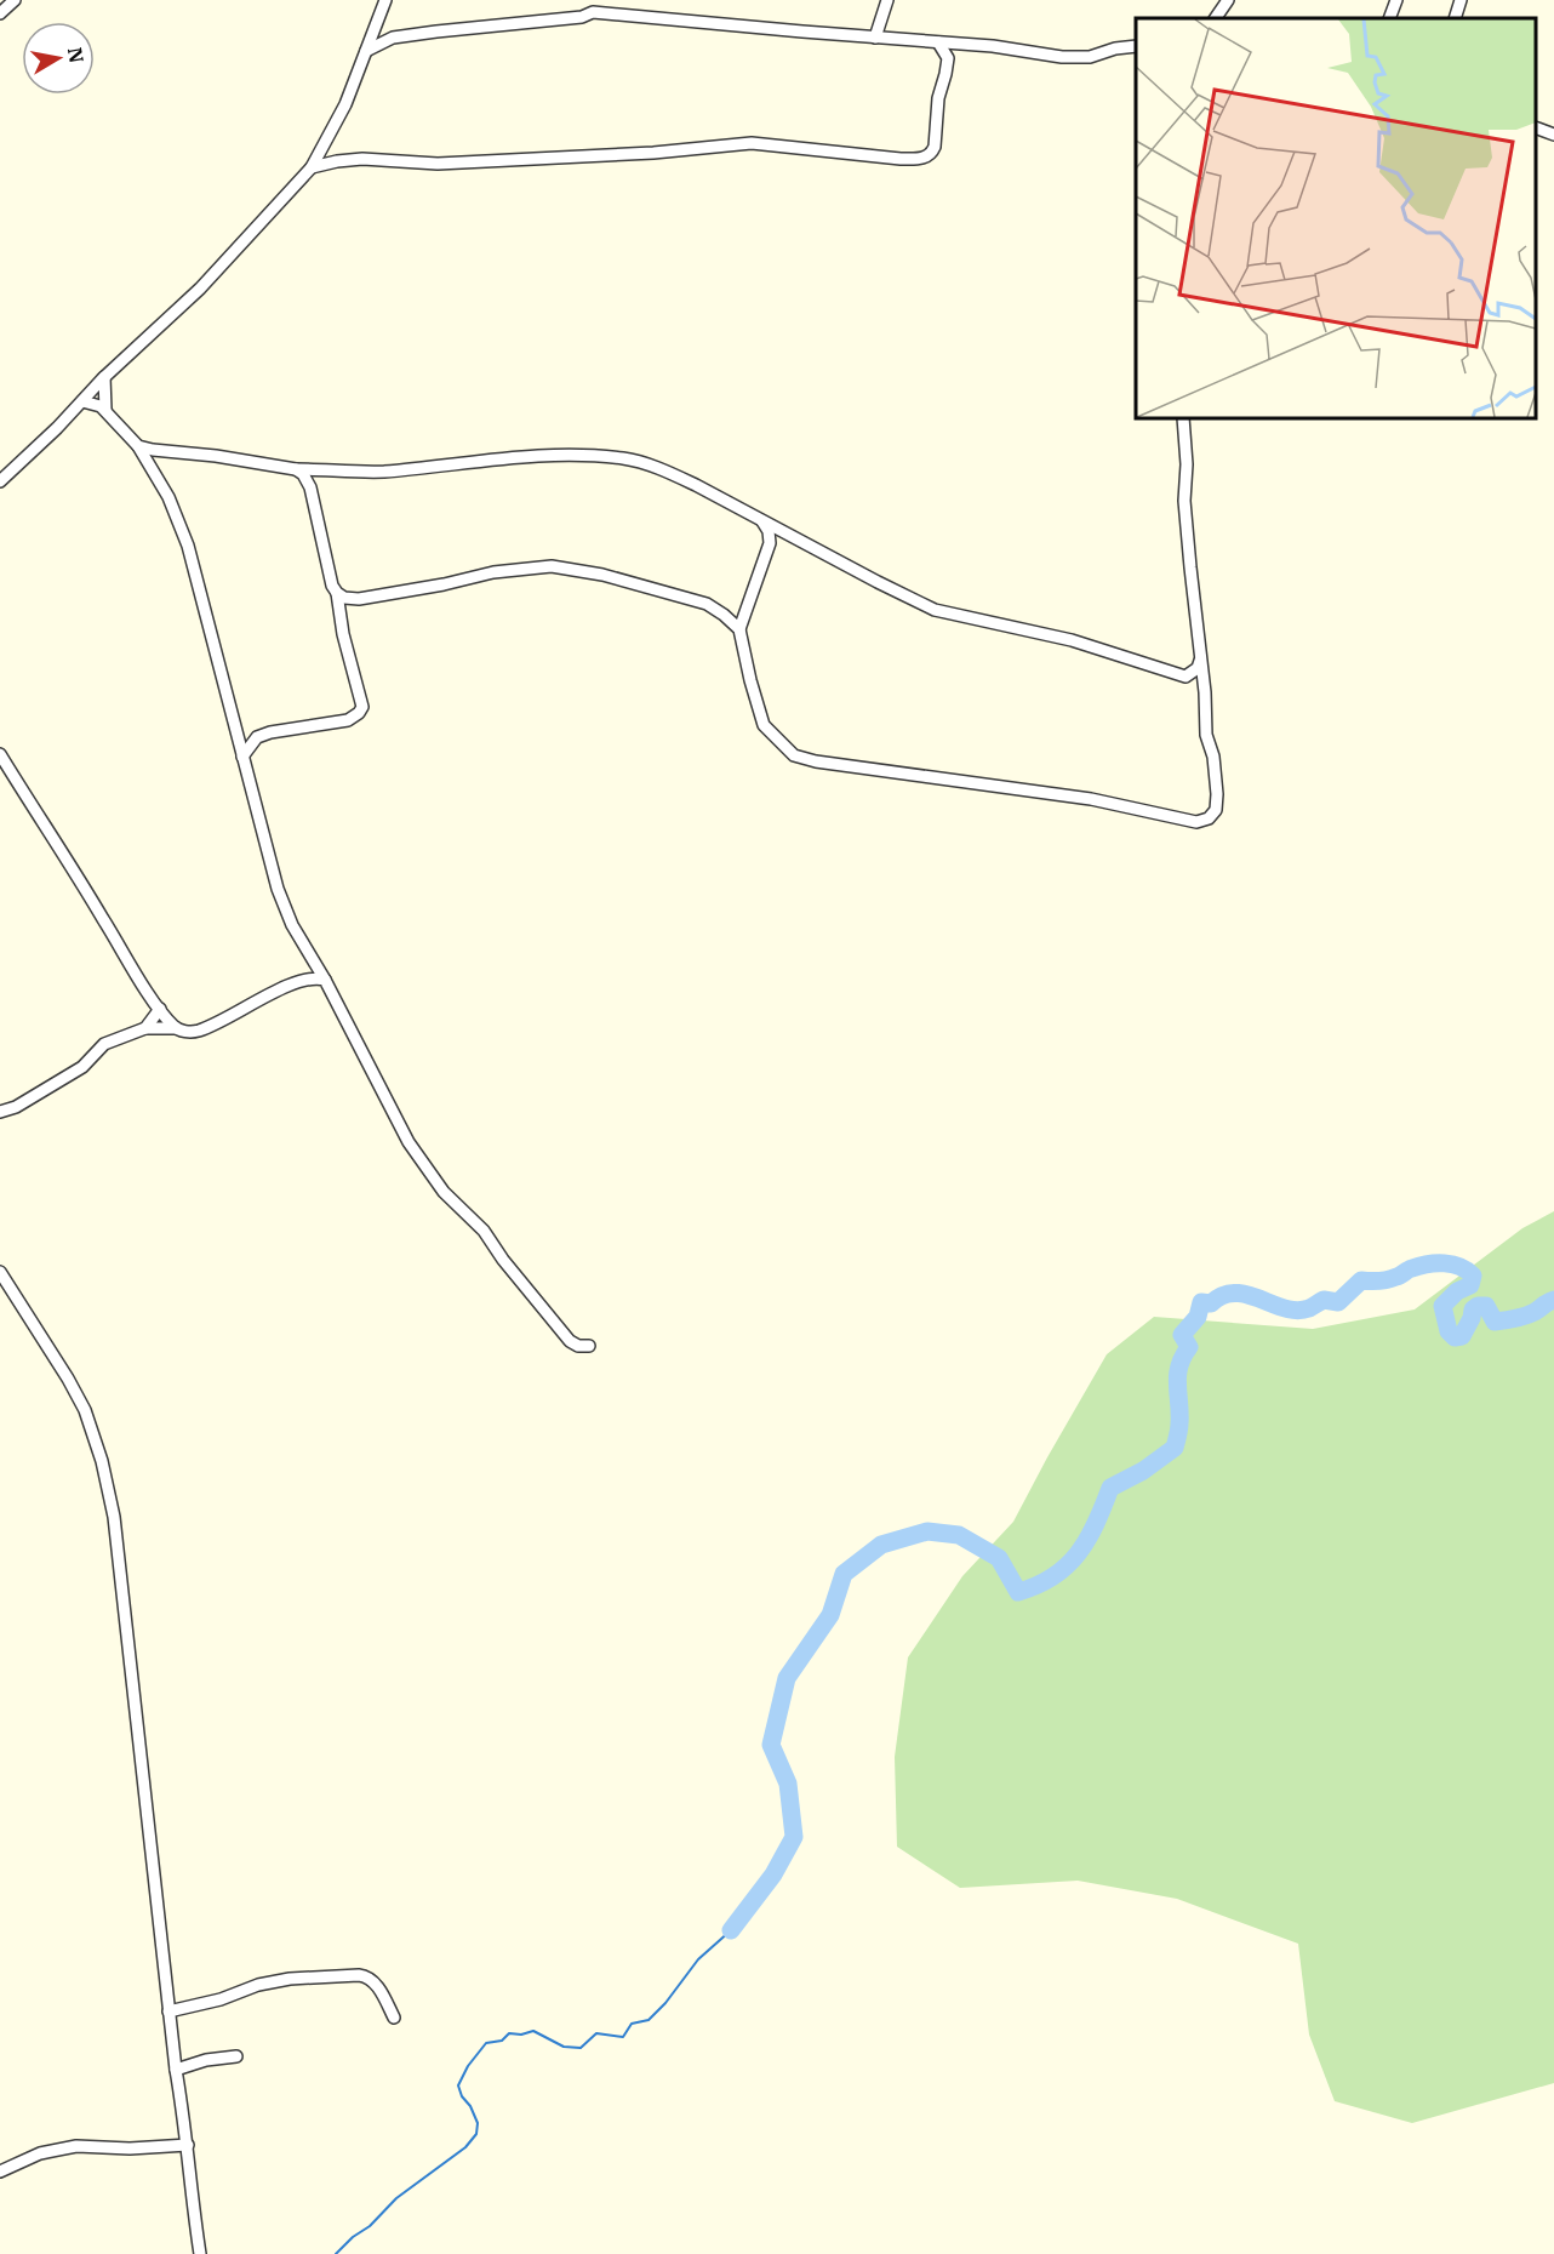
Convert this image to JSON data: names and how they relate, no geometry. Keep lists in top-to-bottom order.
{
  "north": "right"
}
